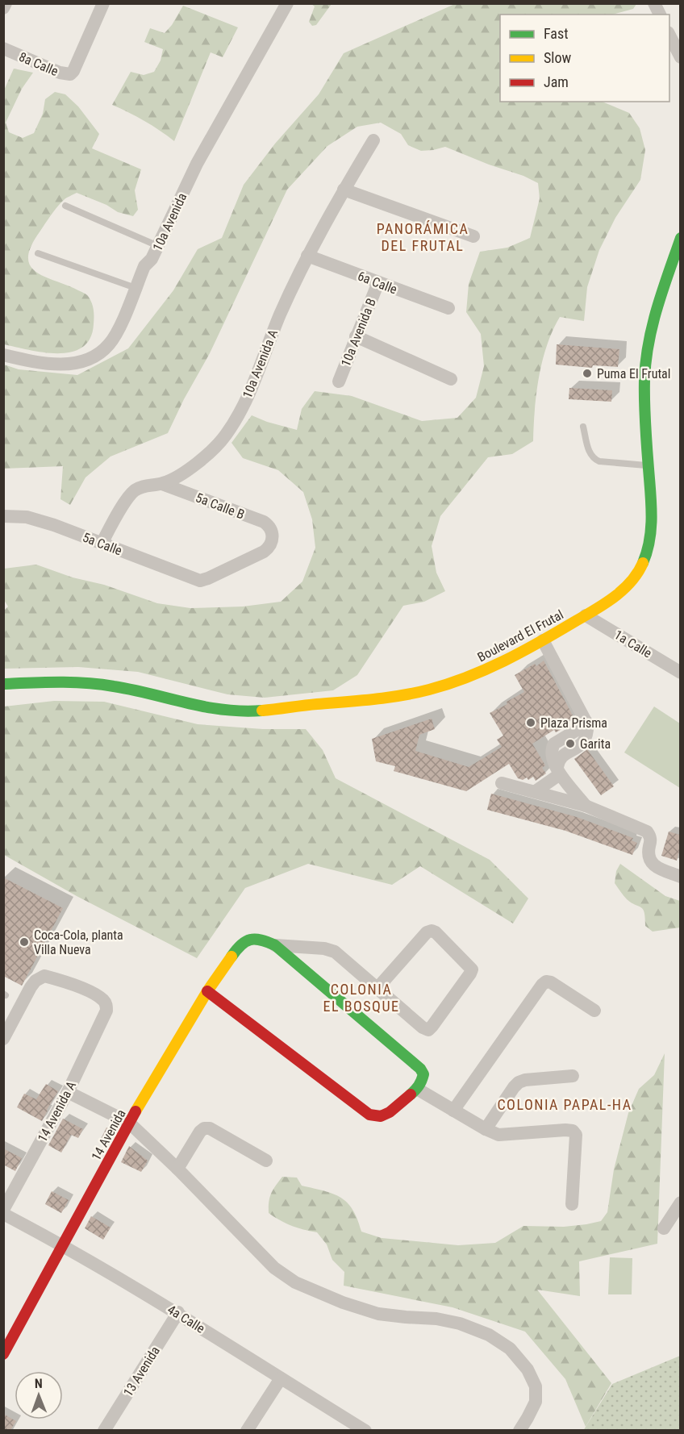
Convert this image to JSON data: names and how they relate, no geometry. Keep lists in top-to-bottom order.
{
  "streets": {
    "main road": ["Boulevard El Frutal", "14 Avenida"],
    "street": [
      "8a Calle",
      "10a Avenida",
      "6a Calle",
      "10a Avenida B",
      "10a Avenida A",
      "5a Calle B",
      "5a Calle",
      "1a Calle",
      "14 Avenida A",
      "4a Calle",
      "13 Avenida"
    ]
  },
  "crossings": [
    ["6a Calle", "10a Avenida B"],
    ["6a Calle", "10a Avenida A"],
    ["10a Avenida A", "5a Calle B"],
    ["10a Avenida A", "5a Calle"],
    ["5a Calle B", "5a Calle"],
    ["Boulevard El Frutal", "1a Calle"],
    ["14 Avenida A", "4a Calle"],
    ["14 Avenida", "4a Calle"],
    ["4a Calle", "13 Avenida"]
  ],
  "districts": ["PANORÁMICA DEL FRUTAL", "COLONIA EL BOSQUE", "COLONIA PAPAL-HA"],
  "places": [
    "Puma El Frutal",
    "Plaza Prisma",
    "Garita",
    "Coca-Cola, planta Villa Nueva"
  ],
  "legend": ["Fast", "Slow", "Jam"],
  "north": "top"
}
